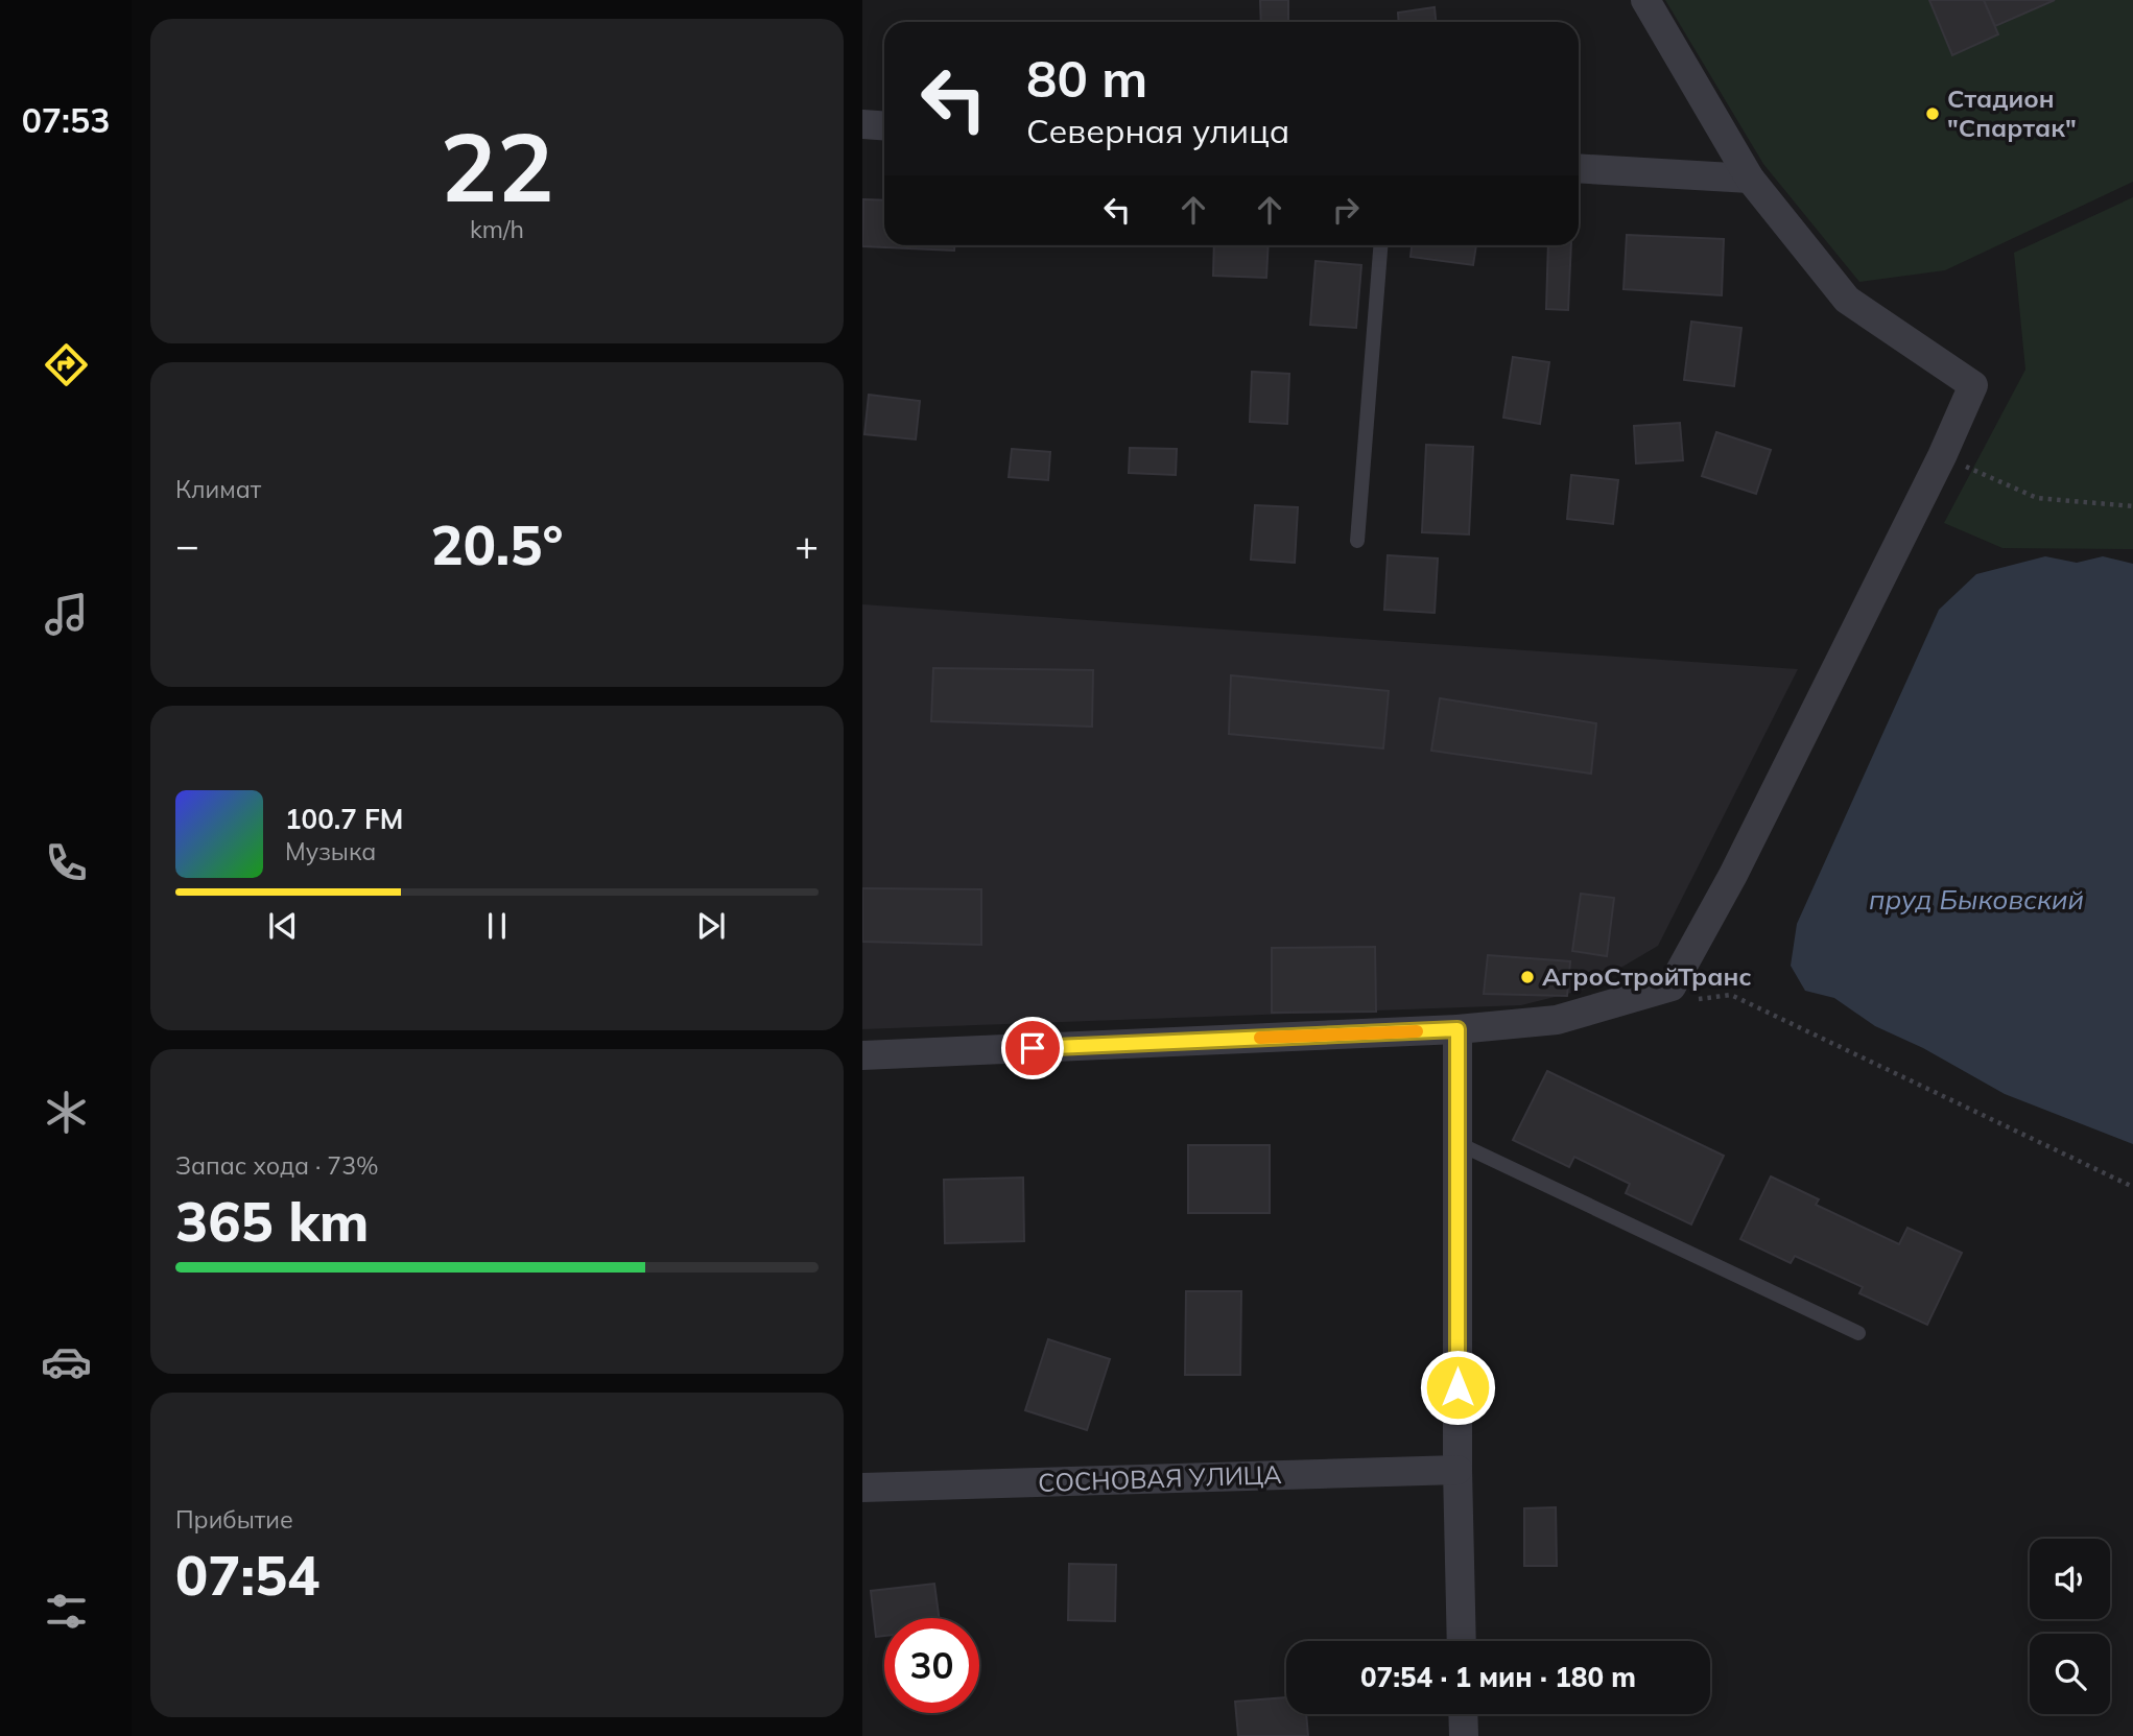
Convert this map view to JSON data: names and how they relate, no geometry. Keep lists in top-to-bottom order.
{
  "streets": {
    "street": ["СОСНОВАЯ УЛИЦА"]
  },
  "water": ["пруд Быковский"],
  "places": ["Стадион \"Спартак\"", "АгроСтройТранс"],
  "page": {
    "tabs": "07:53",
    "tile": [
      ["22", "km/h"],
      "Климат",
      ["Запас хода · 73%", "365 km"],
      ["Прибытие", "07:54"]
    ],
    "turn": ["80 m", "Северная улица"],
    "heat": ["−", "20.5°", "+"],
    "song": ["100.7 FM", "Музыка"],
    "limit": "30",
    "trip": "07:54 · 1 мин · 180 m"
  }
}
